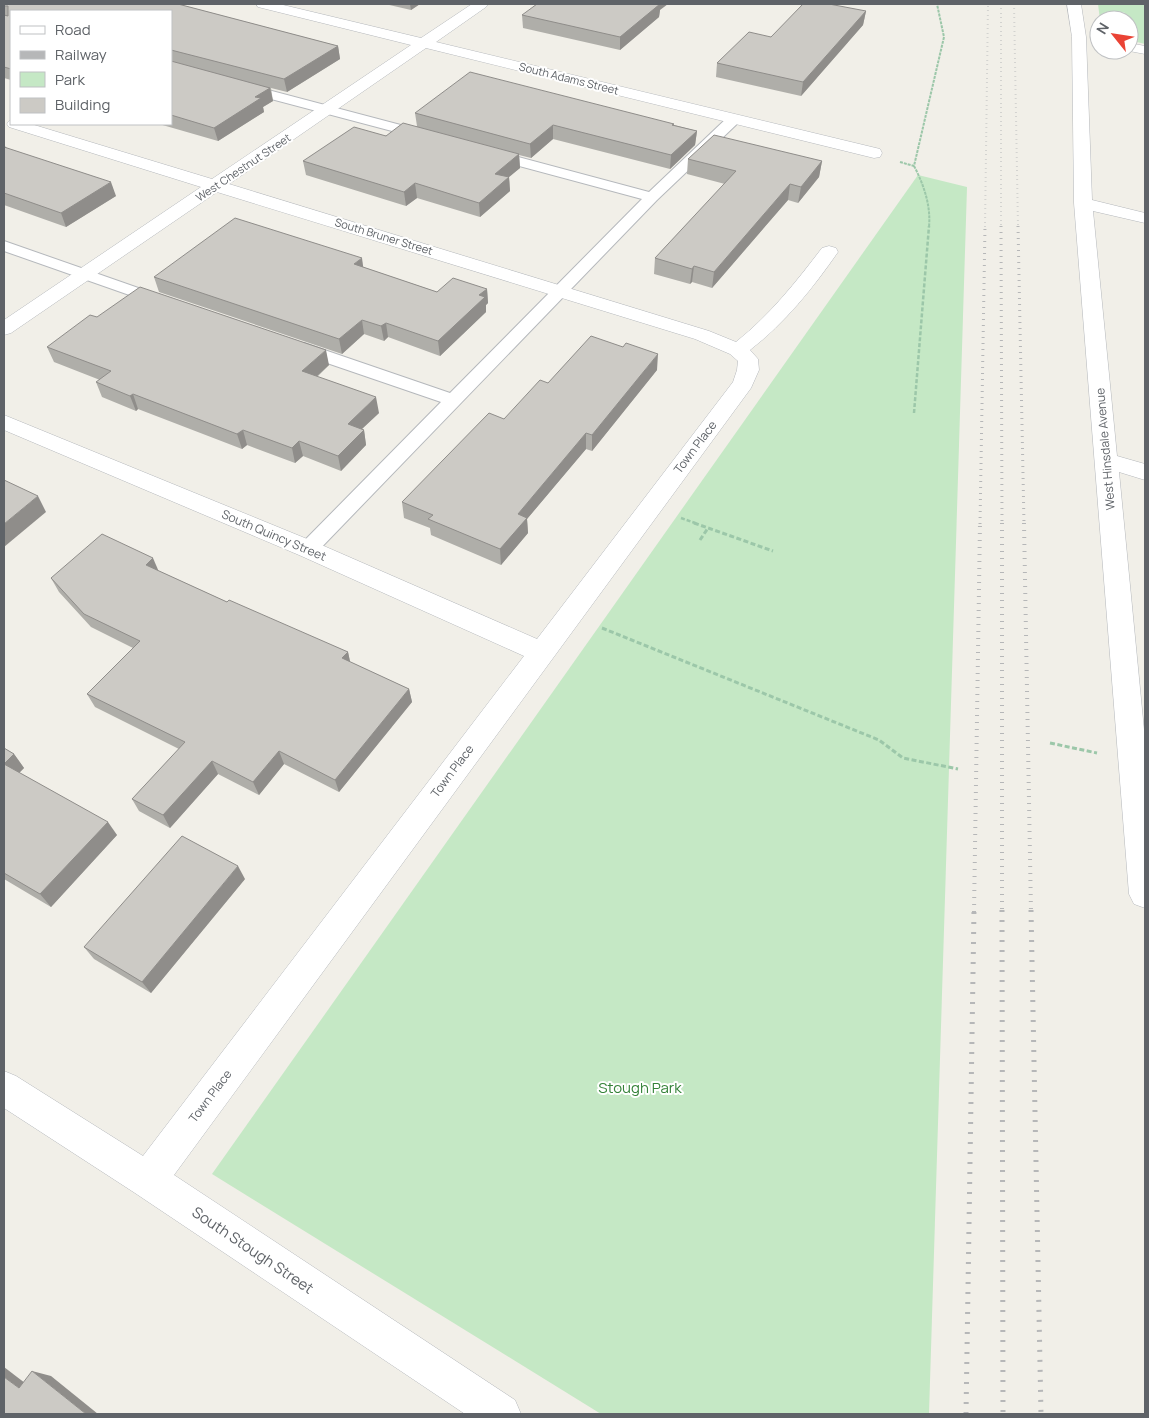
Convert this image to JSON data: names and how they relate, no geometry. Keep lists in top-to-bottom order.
{
  "streets": {
    "street": [
      "South Adams Street",
      "West Chestnut Street",
      "South Bruner Street",
      "Town Place",
      "West Hinsdale Avenue",
      "South Quincy Street",
      "South Stough Street"
    ]
  },
  "crossings": [
    ["South Adams Street", "West Chestnut Street"],
    ["West Chestnut Street", "South Bruner Street"],
    ["South Bruner Street", "Town Place"],
    ["Town Place", "South Quincy Street"],
    ["Town Place", "South Stough Street"]
  ],
  "parks": ["Stough Park"],
  "legend": [
    "Road",
    "Railway",
    "Park",
    "Building"
  ],
  "north": "top left"
}
